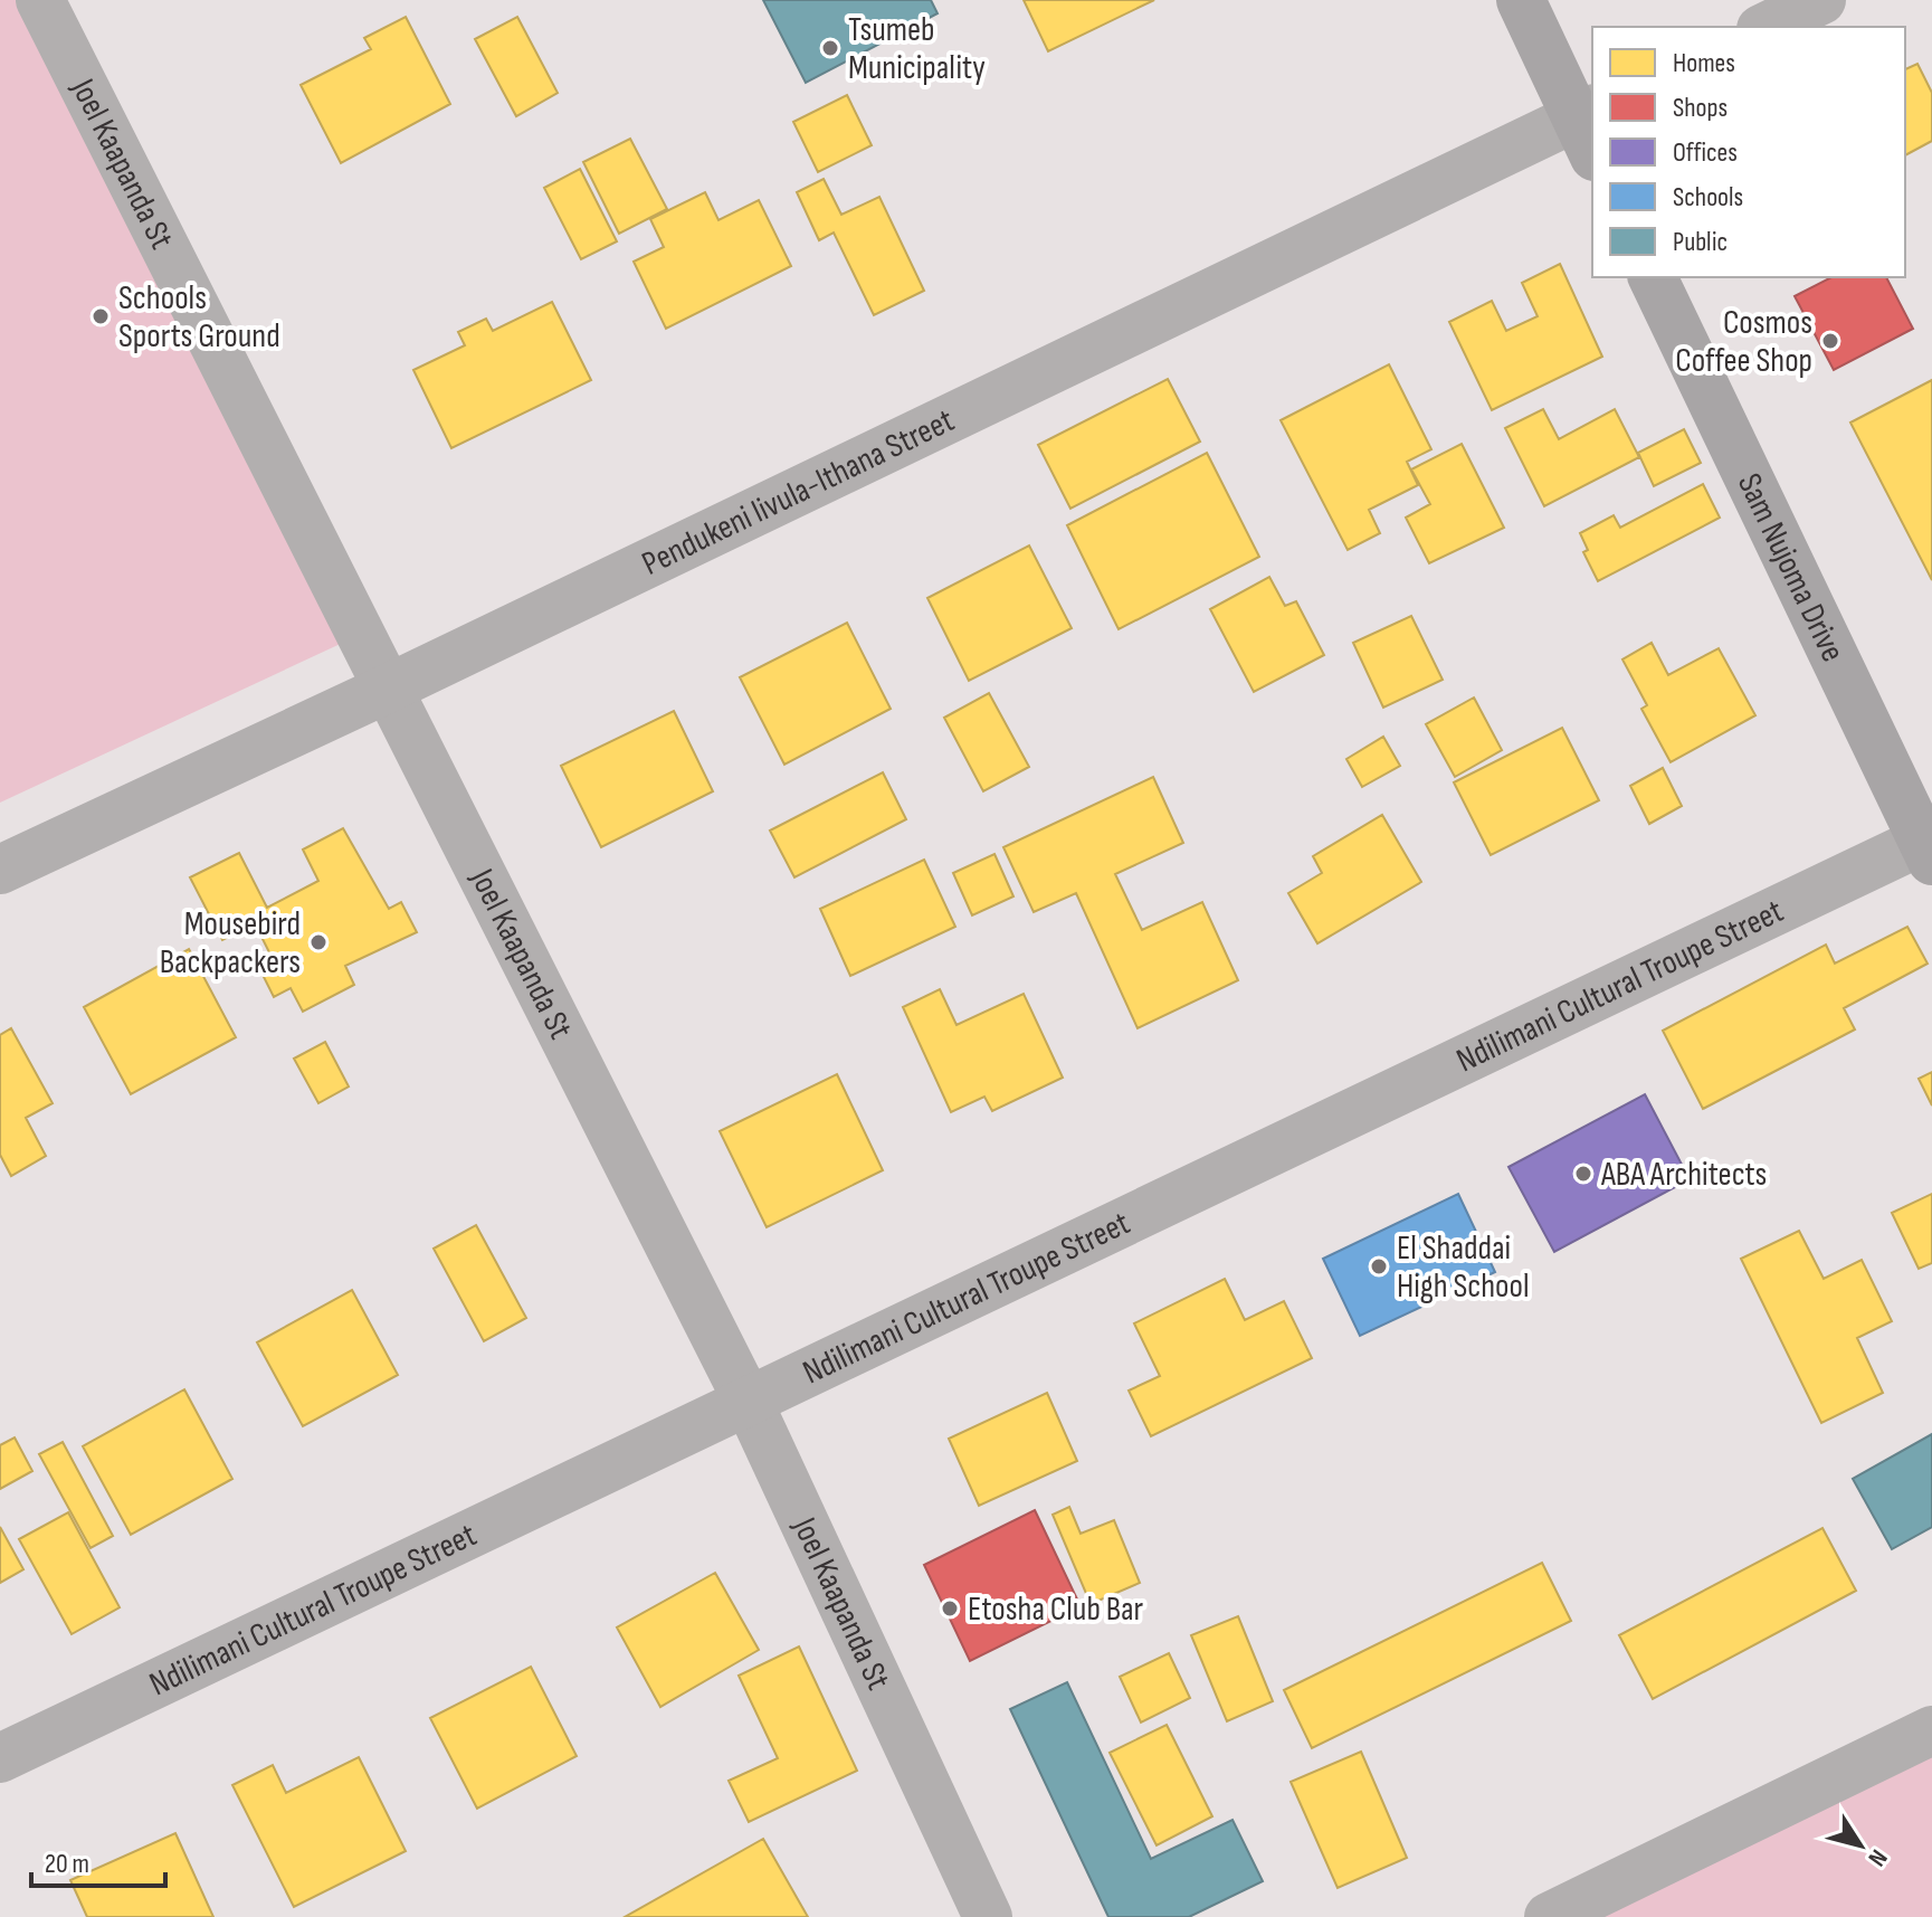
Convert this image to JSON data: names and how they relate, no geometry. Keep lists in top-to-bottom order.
{
  "streets": {
    "street": [
      "Joel Kaapanda St",
      "Pendukeni Iivula-Ithana Street",
      "Sam Nujoma Drive",
      "Ndilimani Cultural Troupe Street"
    ]
  },
  "crossings": [
    ["Joel Kaapanda St", "Pendukeni Iivula-Ithana Street"],
    ["Joel Kaapanda St", "Ndilimani Cultural Troupe Street"],
    ["Sam Nujoma Drive", "Ndilimani Cultural Troupe Street"]
  ],
  "places": [
    "Tsumeb Municipality",
    "Schools Sports Ground",
    "Cosmos Coffee Shop",
    "Mousebird Backpackers",
    "ABA Architects",
    "El Shaddai High School",
    "Etosha Club Bar"
  ],
  "legend": [
    "Homes",
    "Shops",
    "Offices",
    "Schools",
    "Public"
  ],
  "scale_bar": "20 m",
  "north": "bottom right"
}
